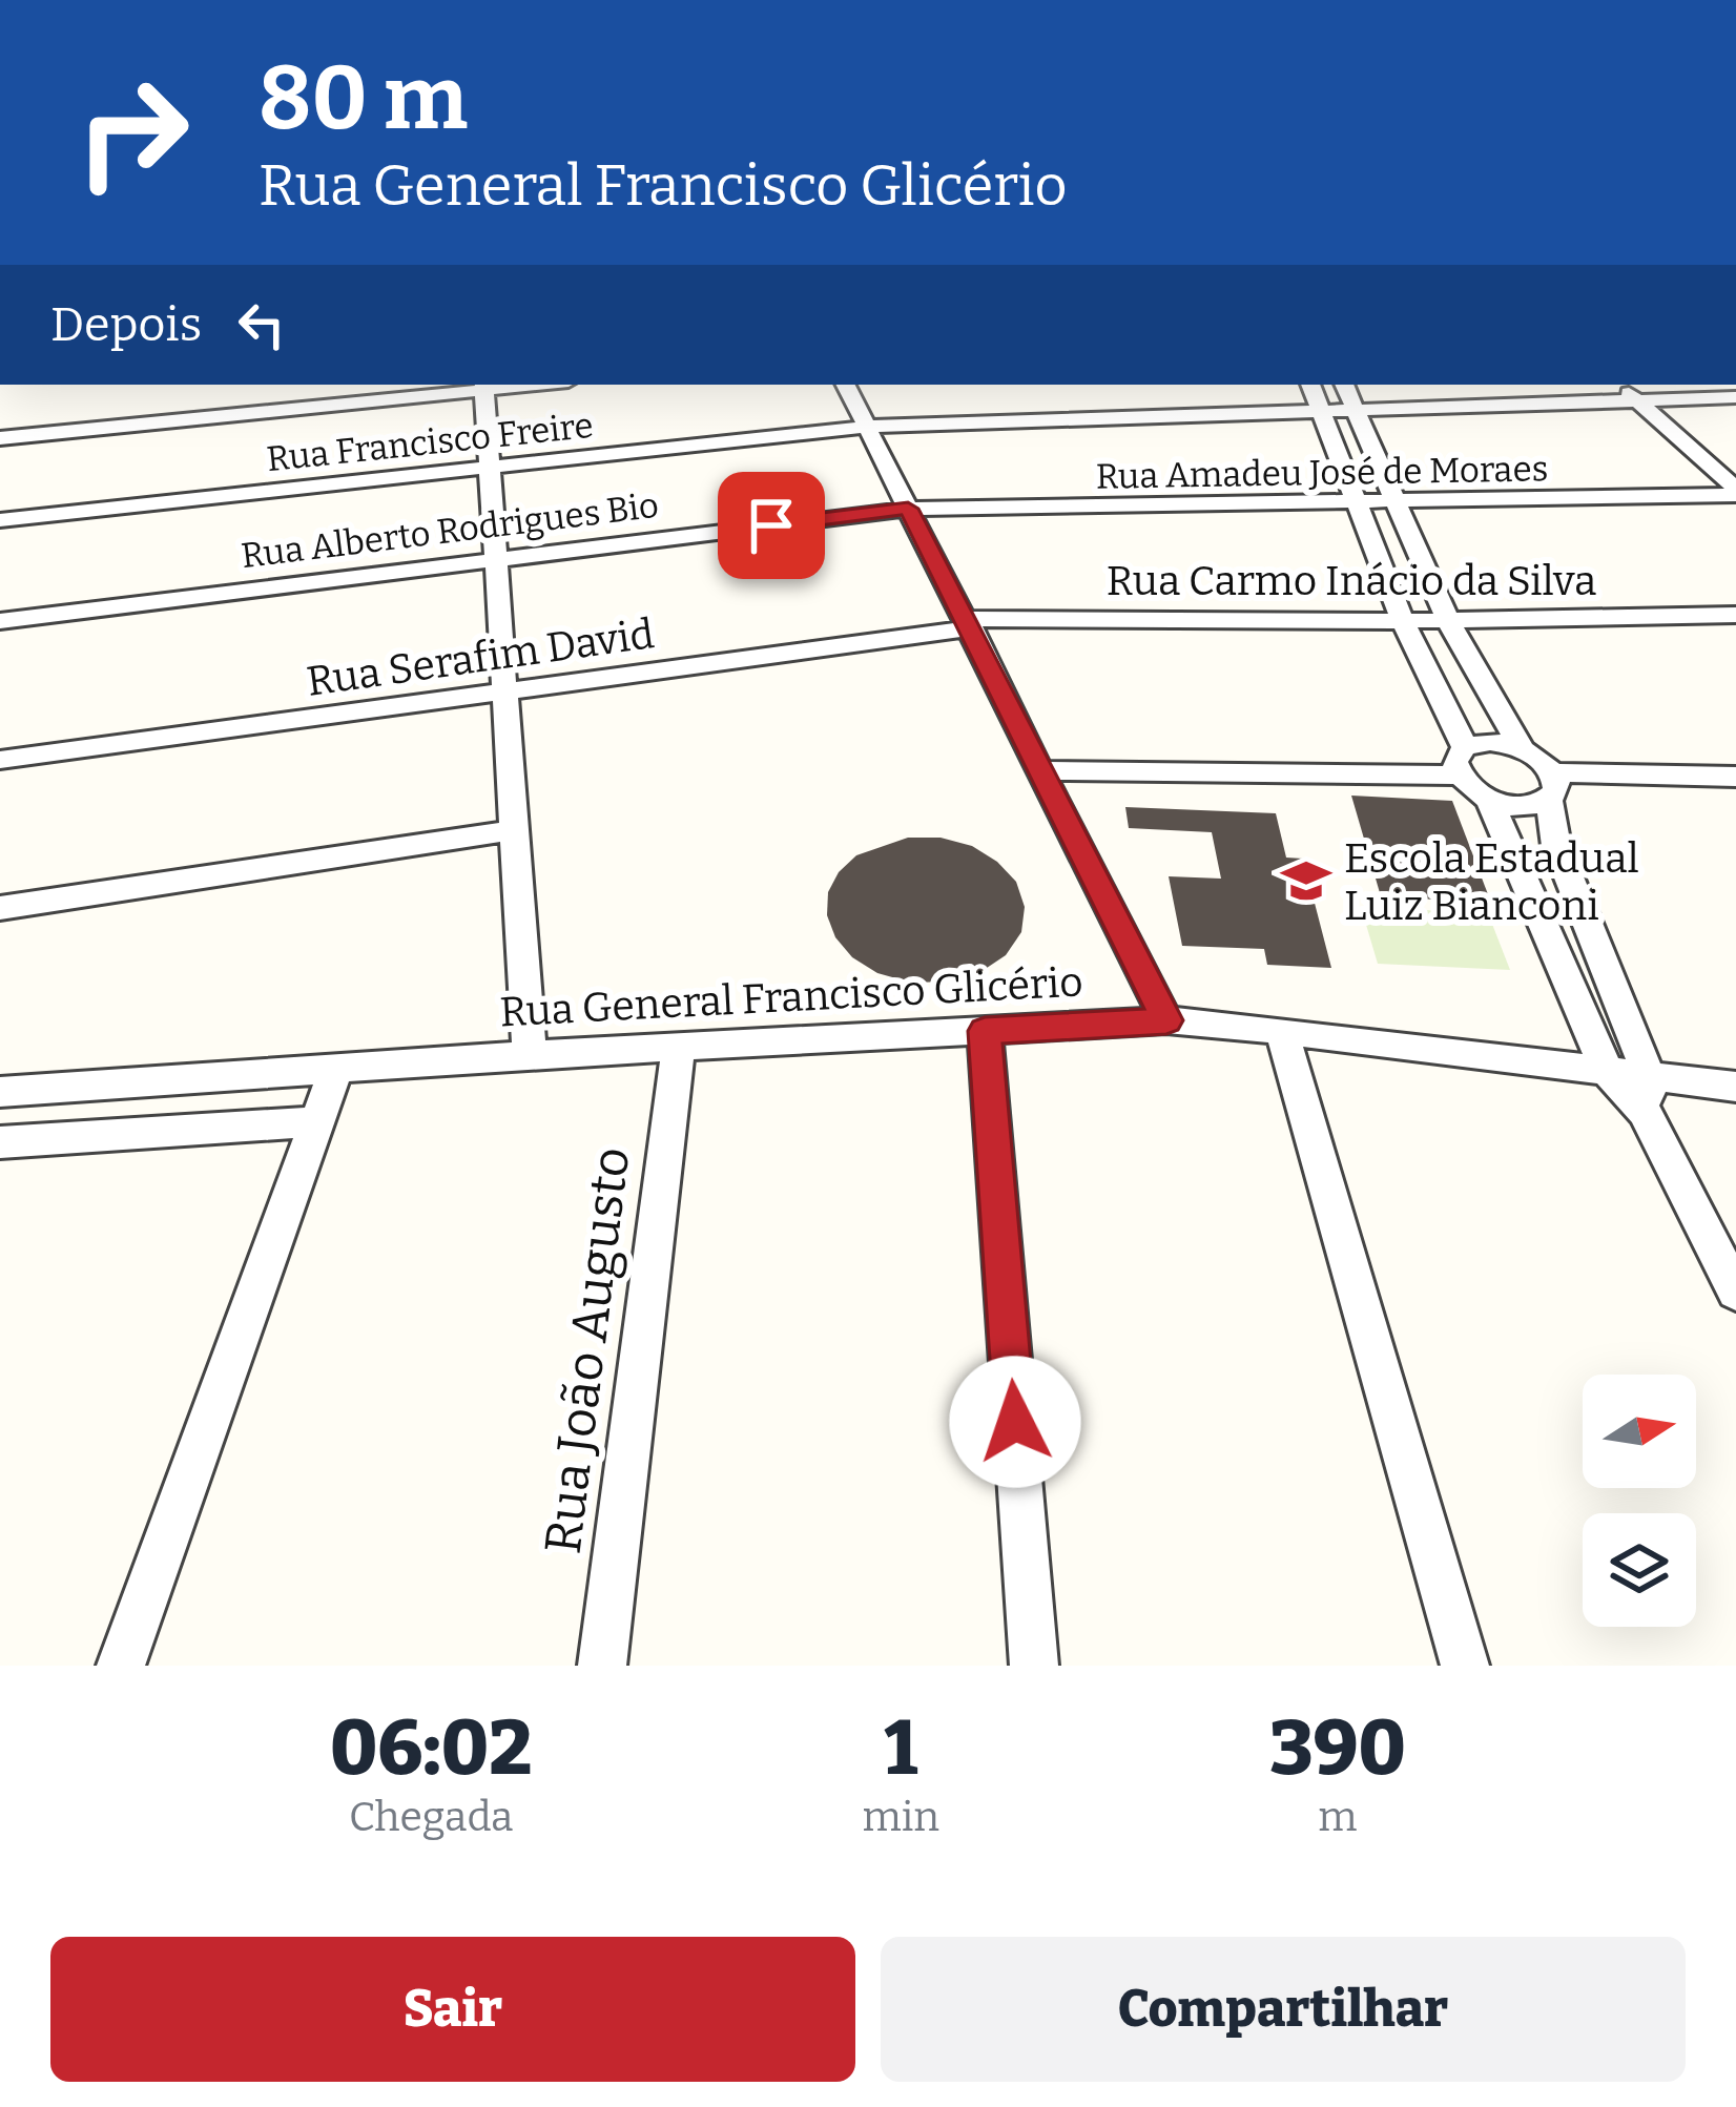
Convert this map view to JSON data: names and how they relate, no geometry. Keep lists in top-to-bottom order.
{
  "streets": {
    "street": [
      "Rua Francisco Freire",
      "Rua Amadeu José de Moraes",
      "Rua Alberto Rodrigues Bio",
      "Rua Carmo Inácio da Silva",
      "Rua Serafim David",
      "Rua General Francisco Glicério",
      "Rua João Augusto"
    ]
  },
  "crossings": [
    ["Rua Amadeu José de Moraes", "Rua Alberto Rodrigues Bio"],
    ["Rua Carmo Inácio da Silva", "Rua Serafim David"],
    ["Rua General Francisco Glicério", "Rua João Augusto"]
  ],
  "places": {
    "school or university": ["Escola Estadual Luiz Bianconi"]
  },
  "north": "right",
  "page": {
    "turn": ["80 m", "Rua General Francisco Glicério"],
    "then": "Depois",
    "eta": [
      "06:02",
      "Chegada",
      "1",
      "min",
      "390",
      "m"
    ],
    "buttons": ["Sair", "Compartilhar"]
  }
}
